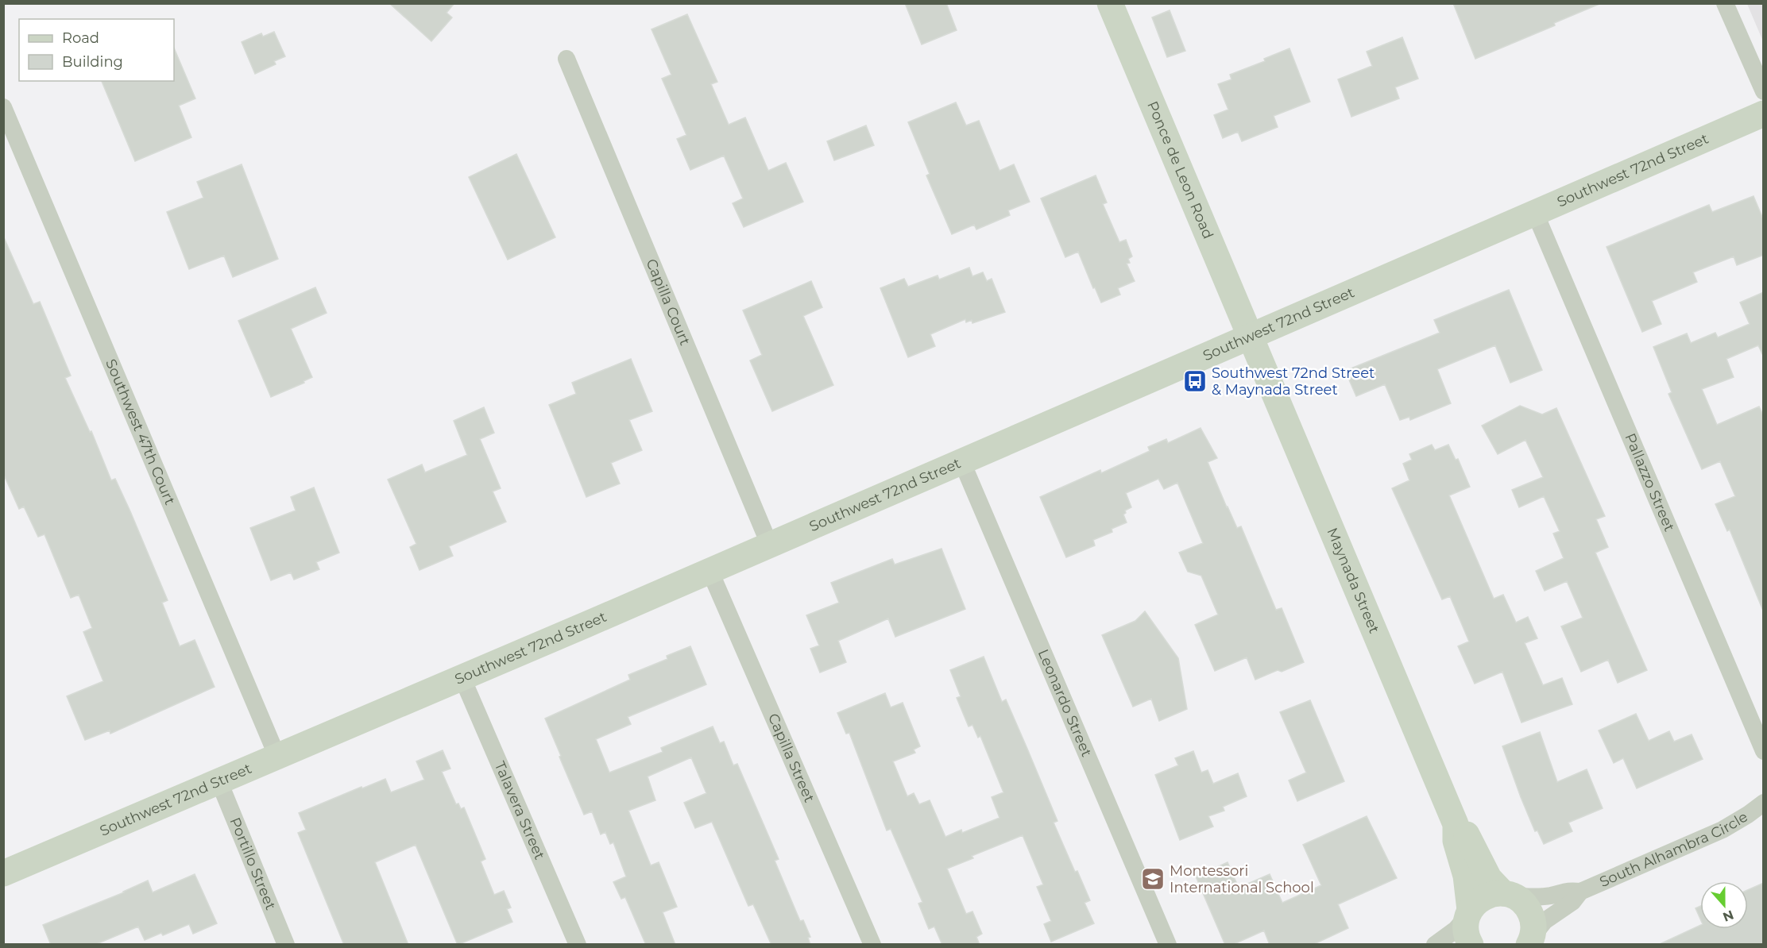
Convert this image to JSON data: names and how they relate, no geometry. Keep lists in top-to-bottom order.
{
  "streets": {
    "main road": ["Ponce de Leon Road", "Southwest 72nd Street", "Maynada Street"],
    "street": [
      "Capilla Court",
      "Southwest 47th Court",
      "Pallazzo Street",
      "Leonardo Street",
      "Capilla Street",
      "Talavera Street",
      "South Alhambra Circle",
      "Portillo Street"
    ]
  },
  "crossings": [
    ["Ponce de Leon Road", "Southwest 72nd Street"],
    ["Ponce de Leon Road", "Maynada Street"],
    ["Southwest 72nd Street", "Capilla Court"],
    ["Southwest 72nd Street", "Southwest 47th Court"],
    ["Southwest 72nd Street", "Pallazzo Street"],
    ["Southwest 72nd Street", "Maynada Street"],
    ["Southwest 72nd Street", "Leonardo Street"],
    ["Southwest 72nd Street", "Capilla Street"],
    ["Southwest 72nd Street", "Talavera Street"],
    ["Southwest 72nd Street", "Portillo Street"],
    ["Maynada Street", "South Alhambra Circle"]
  ],
  "places": {
    "bus stop": ["Southwest 72nd Street & Maynada Street"],
    "school or university": ["Montessori International School"]
  },
  "legend": ["Road", "Building"],
  "north": "bottom"
}
